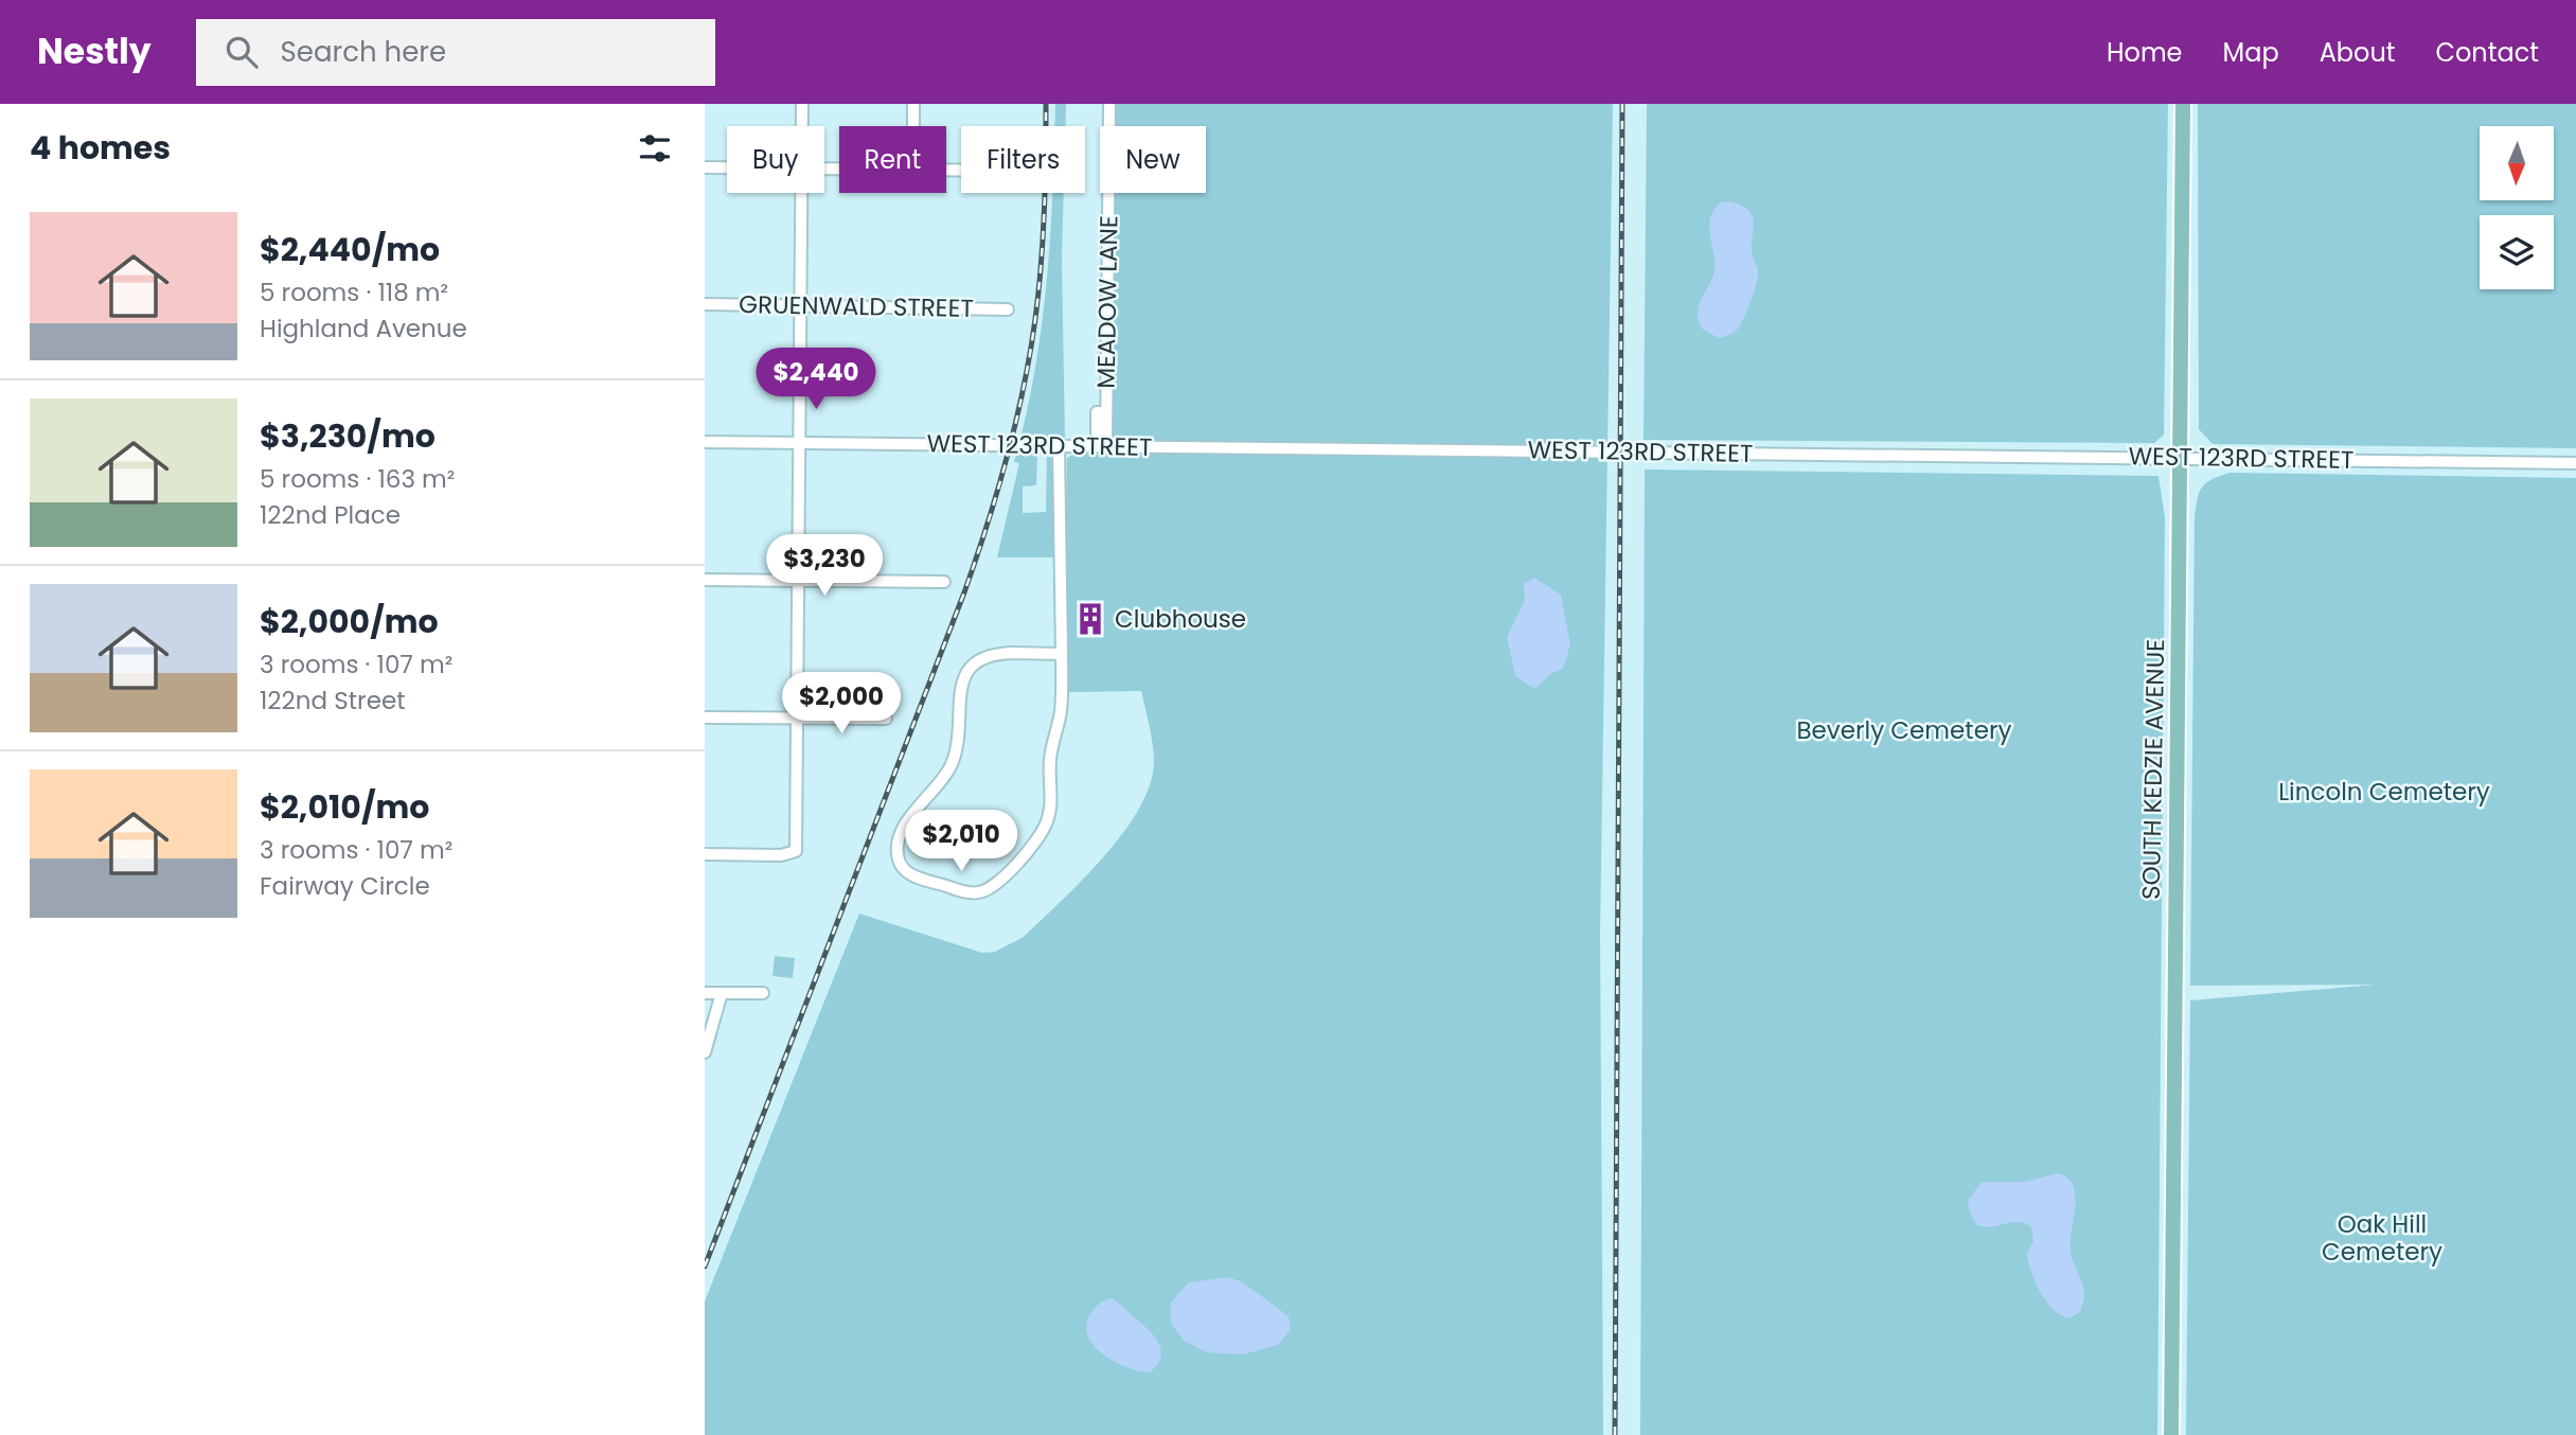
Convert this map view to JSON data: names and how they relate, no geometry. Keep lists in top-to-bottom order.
{
  "streets": {
    "main road": ["SOUTH KEDZIE AVENUE"],
    "street": ["MEADOW LANE", "GRUENWALD STREET", "WEST 123RD STREET"]
  },
  "crossings": [
    ["MEADOW LANE", "WEST 123RD STREET"],
    ["WEST 123RD STREET", "SOUTH KEDZIE AVENUE"]
  ],
  "parks": ["Beverly Cemetery", "Lincoln Cemetery", "Oak Hill Cemetery"],
  "places": {
    "building": ["Clubhouse"]
  },
  "north": "bottom",
  "page": {
    "header": "Nestly",
    "search": "Search here",
    "nav": [
      "Home",
      "Map",
      "About",
      "Contact"
    ],
    "heading": "4 homes",
    "chip": [
      "Buy",
      "Rent",
      "Filters",
      "New"
    ],
    "list": [
      {
        "name": "$2,440/mo",
        "note": "5 rooms · 118 m² · Highland Avenue"
      },
      {
        "name": "$3,230/mo",
        "note": "5 rooms · 163 m² · 122nd Place"
      },
      {
        "name": "$2,000/mo",
        "note": "3 rooms · 107 m² · 122nd Street"
      },
      {
        "name": "$2,010/mo",
        "note": "3 rooms · 107 m² · Fairway Circle"
      }
    ],
    "price": [
      "$2,440",
      "$3,230",
      "$2,000",
      "$2,010"
    ]
  }
}
